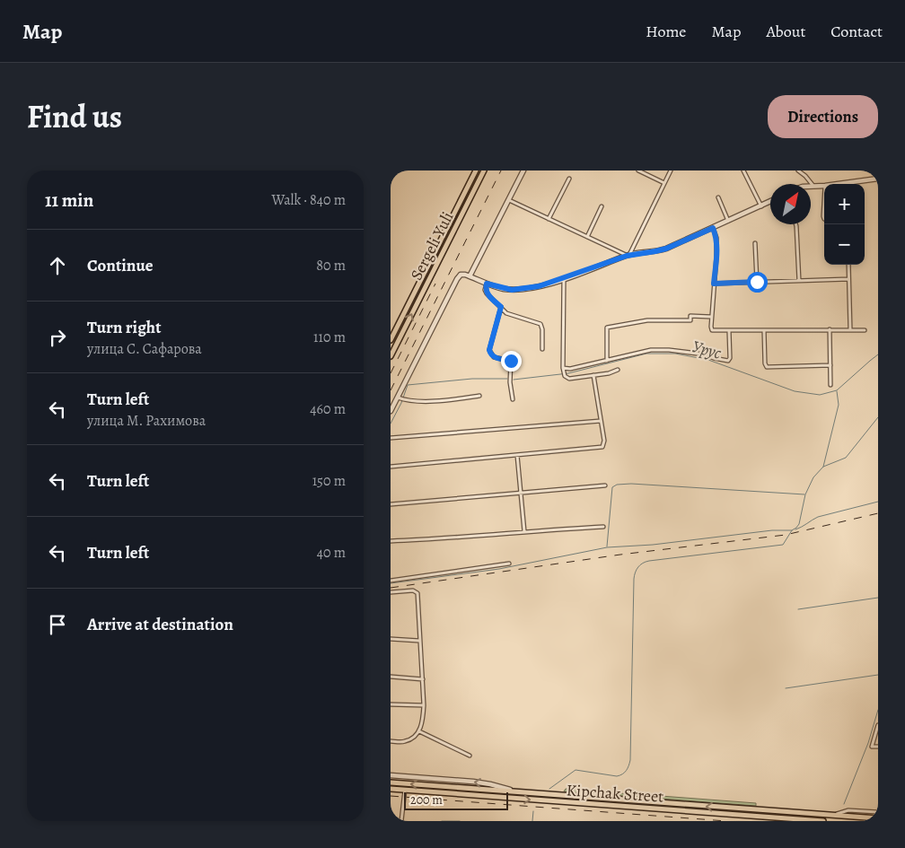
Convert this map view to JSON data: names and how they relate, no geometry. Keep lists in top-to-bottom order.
{
  "streets": {
    "main road": ["Sergeli Yuli", "Kipchak Street"]
  },
  "water": ["Урус"],
  "scale_bar": "200 m",
  "north": "top right",
  "page": {
    "header": "Map",
    "nav": [
      "Home",
      "Map",
      "About",
      "Contact"
    ],
    "title": "Find us",
    "buttons": "Directions",
    "heading": ["11 min", "Walk · 840 m"],
    "map_buttons": ["+", "−"],
    "list": [
      ["Continue", "80 m"],
      ["Turn right", "улица С. Сафарова", "110 m"],
      ["Turn left", "улица М. Рахимова", "460 m"],
      ["Turn left", "150 m"],
      ["Turn left", "40 m"],
      "Arrive at destination"
    ],
    "scale": "200 m"
  }
}
